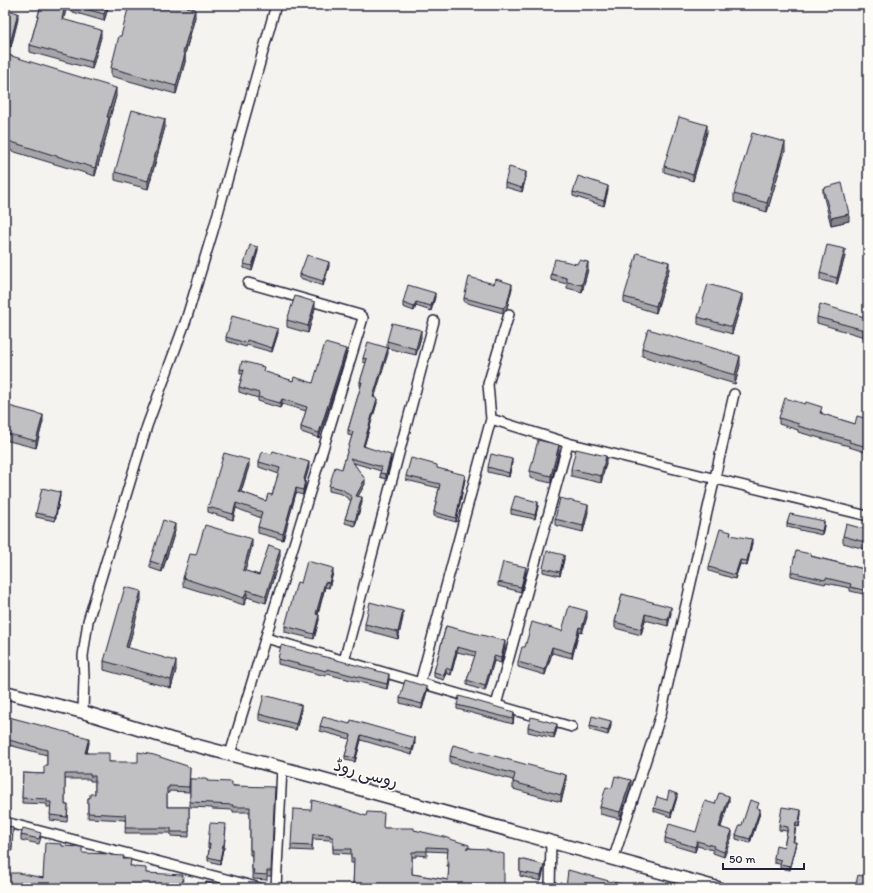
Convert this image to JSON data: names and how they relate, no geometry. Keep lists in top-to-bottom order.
{
  "streets": {
    "main road": ["روسی روڈ"]
  },
  "scale_bar": "50 m"
}
